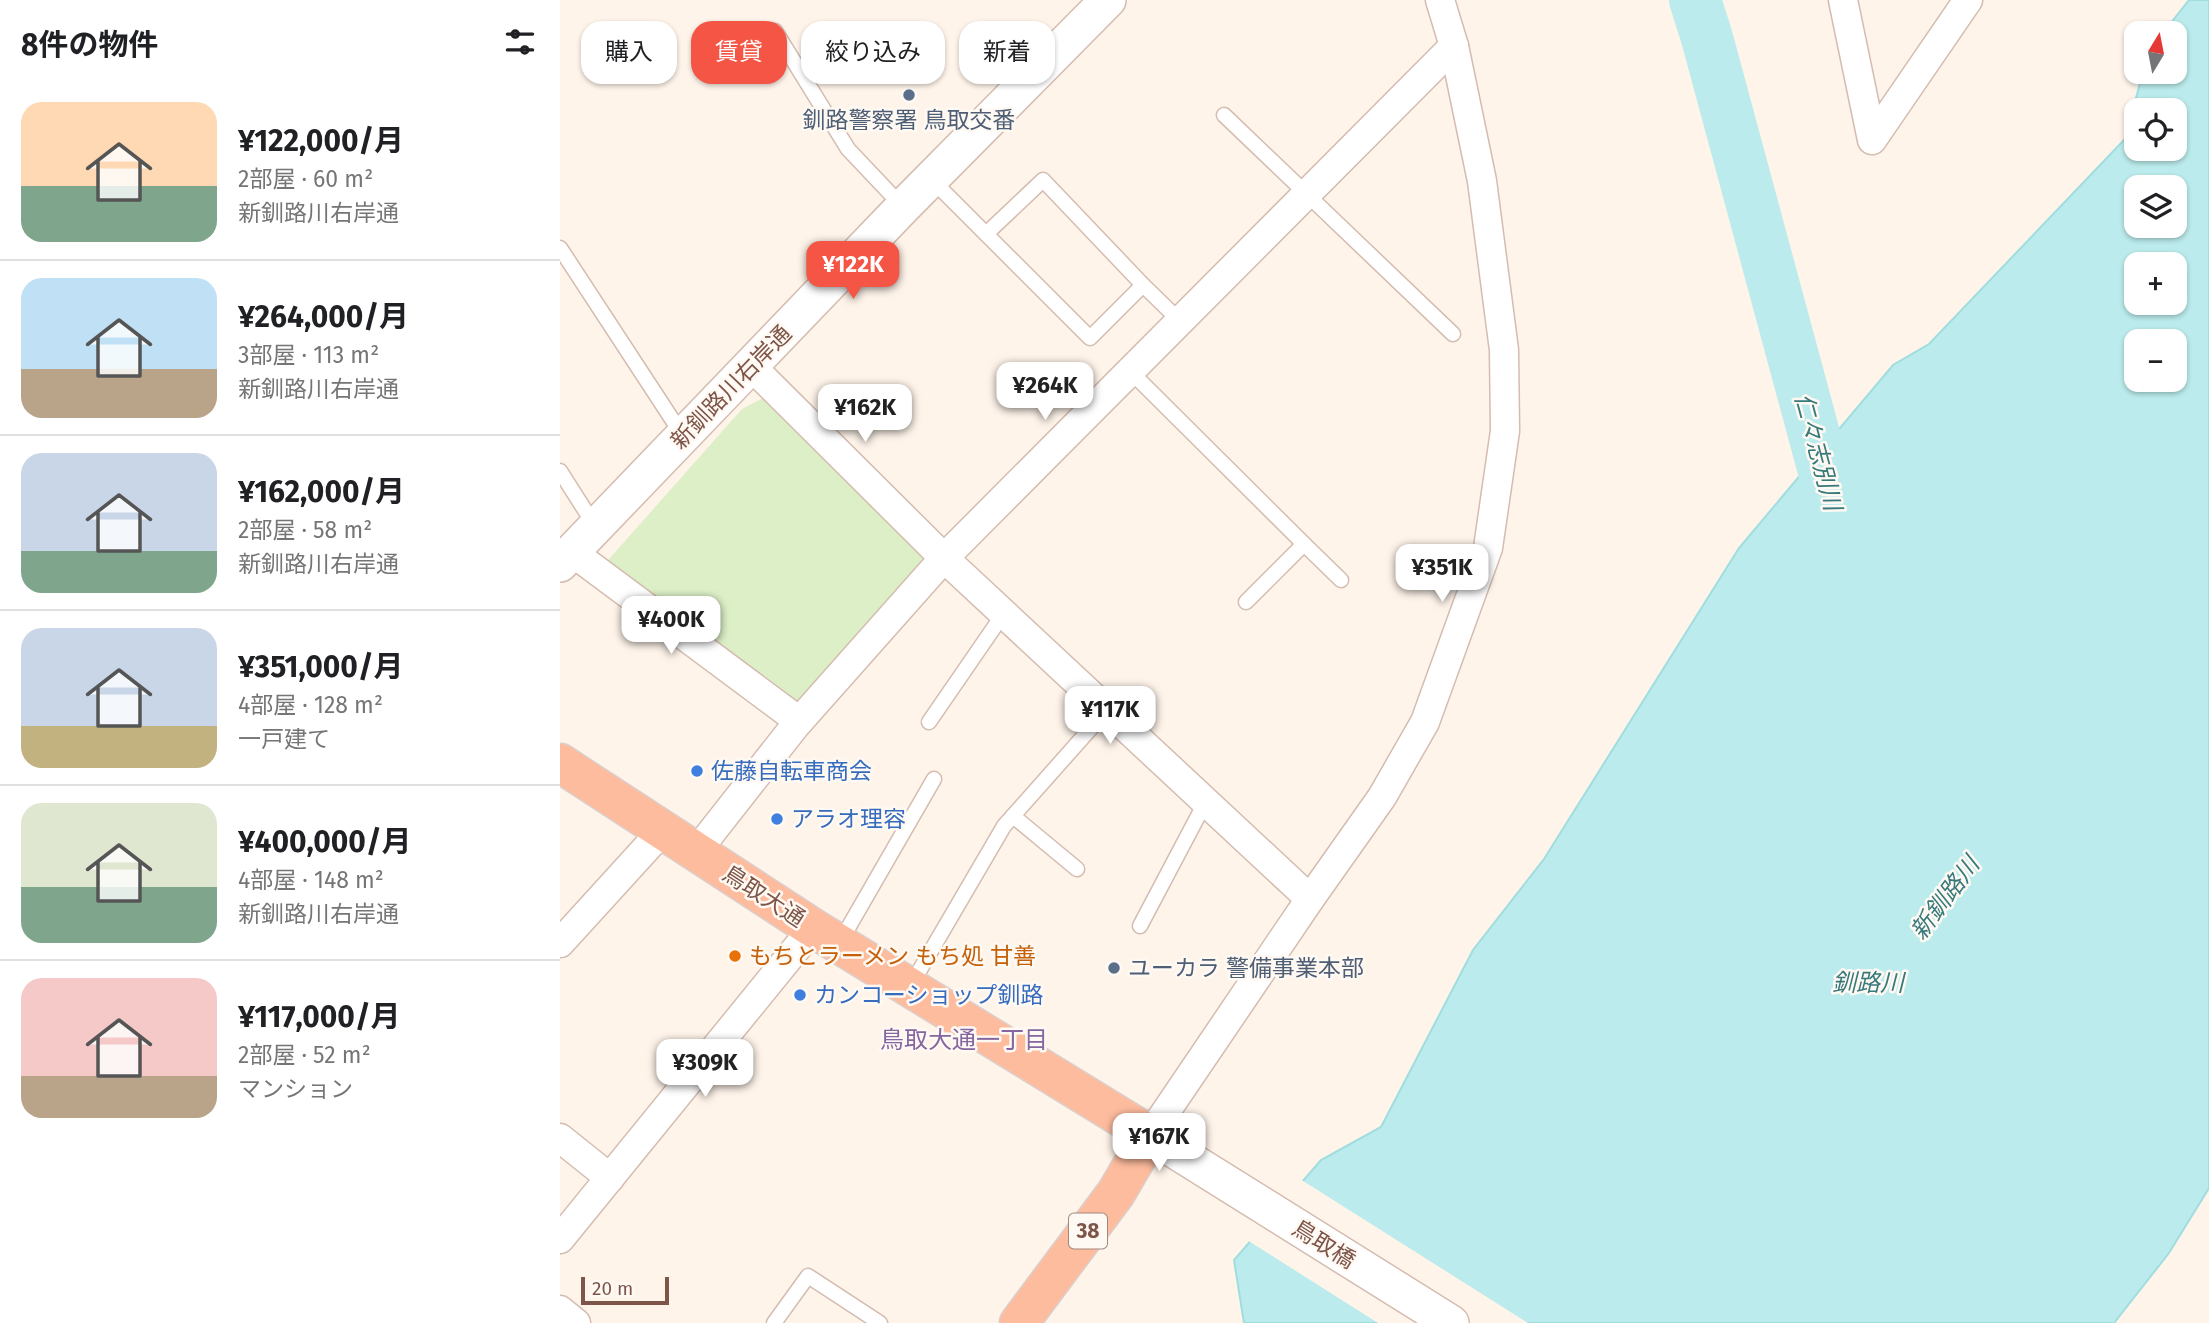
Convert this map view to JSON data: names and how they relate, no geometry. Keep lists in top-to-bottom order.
{
  "streets": {
    "highway": ["鳥取大通", "38"],
    "street": ["新釧路川右岸通", "鳥取橋"]
  },
  "crossings": [
    ["鳥取大通", "38"],
    ["鳥取大通", "鳥取橋"],
    ["38", "鳥取橋"]
  ],
  "districts": ["鳥取大通一丁目"],
  "water": ["仁々志別川", "新釧路川", "釧路川"],
  "places": [
    "釧路警察署 鳥取交番",
    "佐藤自転車商会",
    "アラオ理容",
    "もちとラーメン もち処 甘善",
    "ユーカラ 警備事業本部",
    "カンコーショップ釧路"
  ],
  "scale_bar": "20 m",
  "north": "top",
  "page": {
    "heading": "8件の物件",
    "map_buttons": ["+", "−"],
    "chip": [
      "購入",
      "賃貸",
      "絞り込み",
      "新着"
    ],
    "list": [
      {
        "name": "¥122,000/月",
        "note": "2部屋 · 60 m² · 新釧路川右岸通"
      },
      {
        "name": "¥264,000/月",
        "note": "3部屋 · 113 m² · 新釧路川右岸通"
      },
      {
        "name": "¥162,000/月",
        "note": "2部屋 · 58 m² · 新釧路川右岸通"
      },
      {
        "name": "¥351,000/月",
        "note": "4部屋 · 128 m² · 一戸建て"
      },
      {
        "name": "¥400,000/月",
        "note": "4部屋 · 148 m² · 新釧路川右岸通"
      },
      {
        "name": "¥117,000/月",
        "note": "2部屋 · 52 m² · マンション"
      }
    ],
    "price": [
      "¥122K",
      "¥264K",
      "¥162K",
      "¥351K",
      "¥400K",
      "¥117K",
      "¥309K",
      "¥167K"
    ],
    "scale": "20 m"
  }
}
